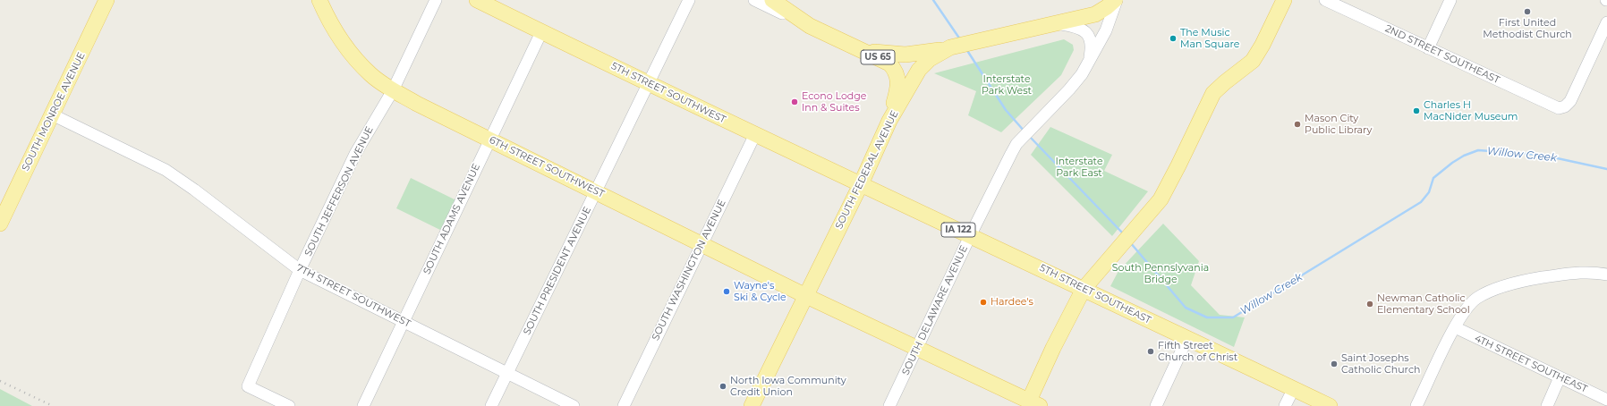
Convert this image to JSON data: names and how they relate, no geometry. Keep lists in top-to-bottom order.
{
  "streets": {
    "main road": [
      "US 65",
      "5TH STREET SOUTHWEST",
      "SOUTH MONROE AVENUE",
      "6TH STREET SOUTHWEST",
      "SOUTH FEDERAL AVENUE",
      "IA 122",
      "5TH STREET SOUTHEAST",
      "SOUTH DELAWARE AVENUE"
    ],
    "street": [
      "2ND STREET SOUTHEAST",
      "SOUTH JEFFERSON AVENUE",
      "SOUTH ADAMS AVENUE",
      "SOUTH WASHINGTON AVENUE",
      "SOUTH PRESIDENT AVENUE",
      "7TH STREET SOUTHWEST",
      "4TH STREET SOUTHEAST"
    ]
  },
  "crossings": [
    ["US 65", "SOUTH FEDERAL AVENUE"],
    ["5TH STREET SOUTHWEST", "SOUTH FEDERAL AVENUE"],
    ["5TH STREET SOUTHWEST", "SOUTH ADAMS AVENUE"],
    ["5TH STREET SOUTHWEST", "SOUTH WASHINGTON AVENUE"],
    ["5TH STREET SOUTHWEST", "SOUTH PRESIDENT AVENUE"],
    ["5TH STREET SOUTHWEST", "5TH STREET SOUTHEAST"],
    ["SOUTH MONROE AVENUE", "7TH STREET SOUTHWEST"],
    ["6TH STREET SOUTHWEST", "SOUTH FEDERAL AVENUE"],
    ["6TH STREET SOUTHWEST", "SOUTH JEFFERSON AVENUE"],
    ["6TH STREET SOUTHWEST", "SOUTH ADAMS AVENUE"],
    ["6TH STREET SOUTHWEST", "SOUTH WASHINGTON AVENUE"],
    ["6TH STREET SOUTHWEST", "SOUTH PRESIDENT AVENUE"],
    ["6TH STREET SOUTHWEST", "SOUTH DELAWARE AVENUE"],
    ["SOUTH FEDERAL AVENUE", "5TH STREET SOUTHEAST"],
    ["SOUTH FEDERAL AVENUE", "SOUTH DELAWARE AVENUE"],
    ["SOUTH JEFFERSON AVENUE", "7TH STREET SOUTHWEST"],
    ["SOUTH ADAMS AVENUE", "7TH STREET SOUTHWEST"],
    ["SOUTH PRESIDENT AVENUE", "7TH STREET SOUTHWEST"],
    ["5TH STREET SOUTHEAST", "SOUTH DELAWARE AVENUE"]
  ],
  "water": ["Willow Creek"],
  "parks": ["Interstate Park West", "Interstate Park East", "South Pennslyvania Bridge"],
  "places": [
    "First United Methodist Church",
    "The Music Man Square",
    "Econo Lodge Inn & Suites",
    "Charles H MacNider Museum",
    "Mason City Public Library",
    "Wayne's Ski & Cycle",
    "Hardee's",
    "Newman Catholic Elementary School",
    "Fifth Street Church of Christ",
    "Saint Josephs Catholic Church",
    "North Iowa Community Credit Union"
  ]
}
